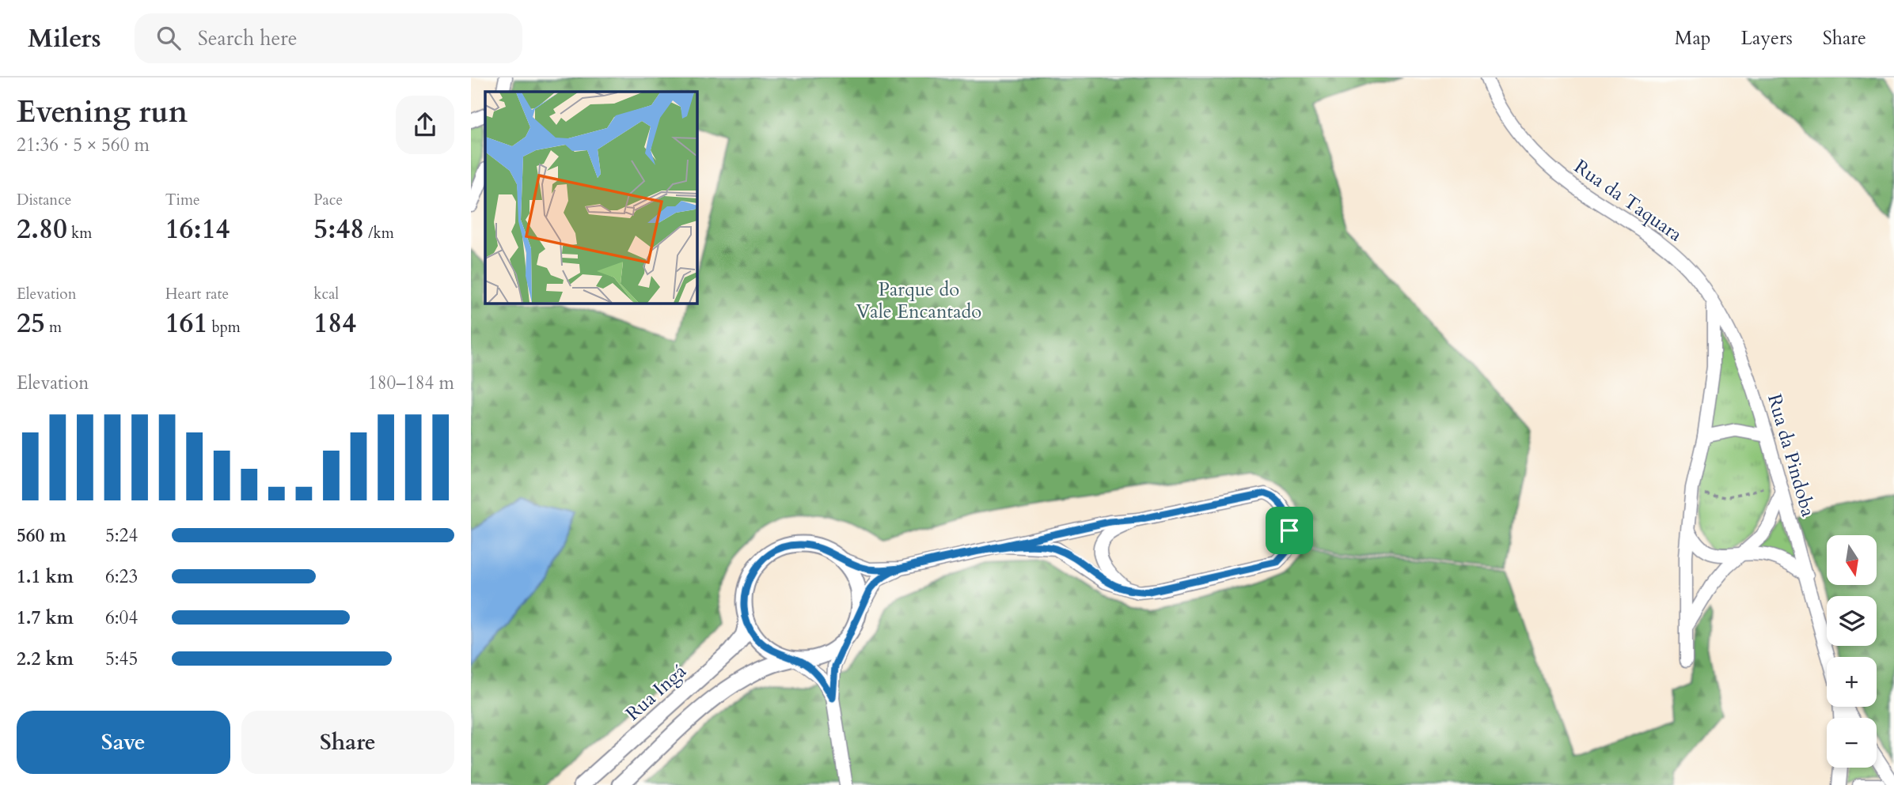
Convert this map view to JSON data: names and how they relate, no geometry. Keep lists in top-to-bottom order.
{
  "streets": {
    "street": ["Rua da Taquara", "Rua da Pindoba", "Rua Ingá"]
  },
  "crossings": [
    ["Rua da Taquara", "Rua da Pindoba"]
  ],
  "parks": ["Parque do Vale Encantado"],
  "north": "bottom",
  "page": {
    "header": "Milers",
    "search": "Search here",
    "nav": ["Map", "Layers", "Share"],
    "heading": ["Evening run", "21:36 · 5 × 560 m"],
    "stats": [
      ["Distance", "2.80 km"],
      ["Time", "16:14"],
      ["Pace", "5:48 /km"],
      ["Elevation", "25 m"],
      ["Heart rate", "161 bpm"],
      ["kcal", "184"]
    ],
    "chart": ["Elevation", "180–184 m"],
    "list": [
      {
        "name": "560 m",
        "note": "5:24"
      },
      {
        "name": "1.1 km",
        "note": "6:23"
      },
      {
        "name": "1.7 km",
        "note": "6:04"
      },
      {
        "name": "2.2 km",
        "note": "5:45"
      }
    ],
    "map_buttons": ["+", "−"],
    "buttons": ["Save", "Share"]
  }
}
